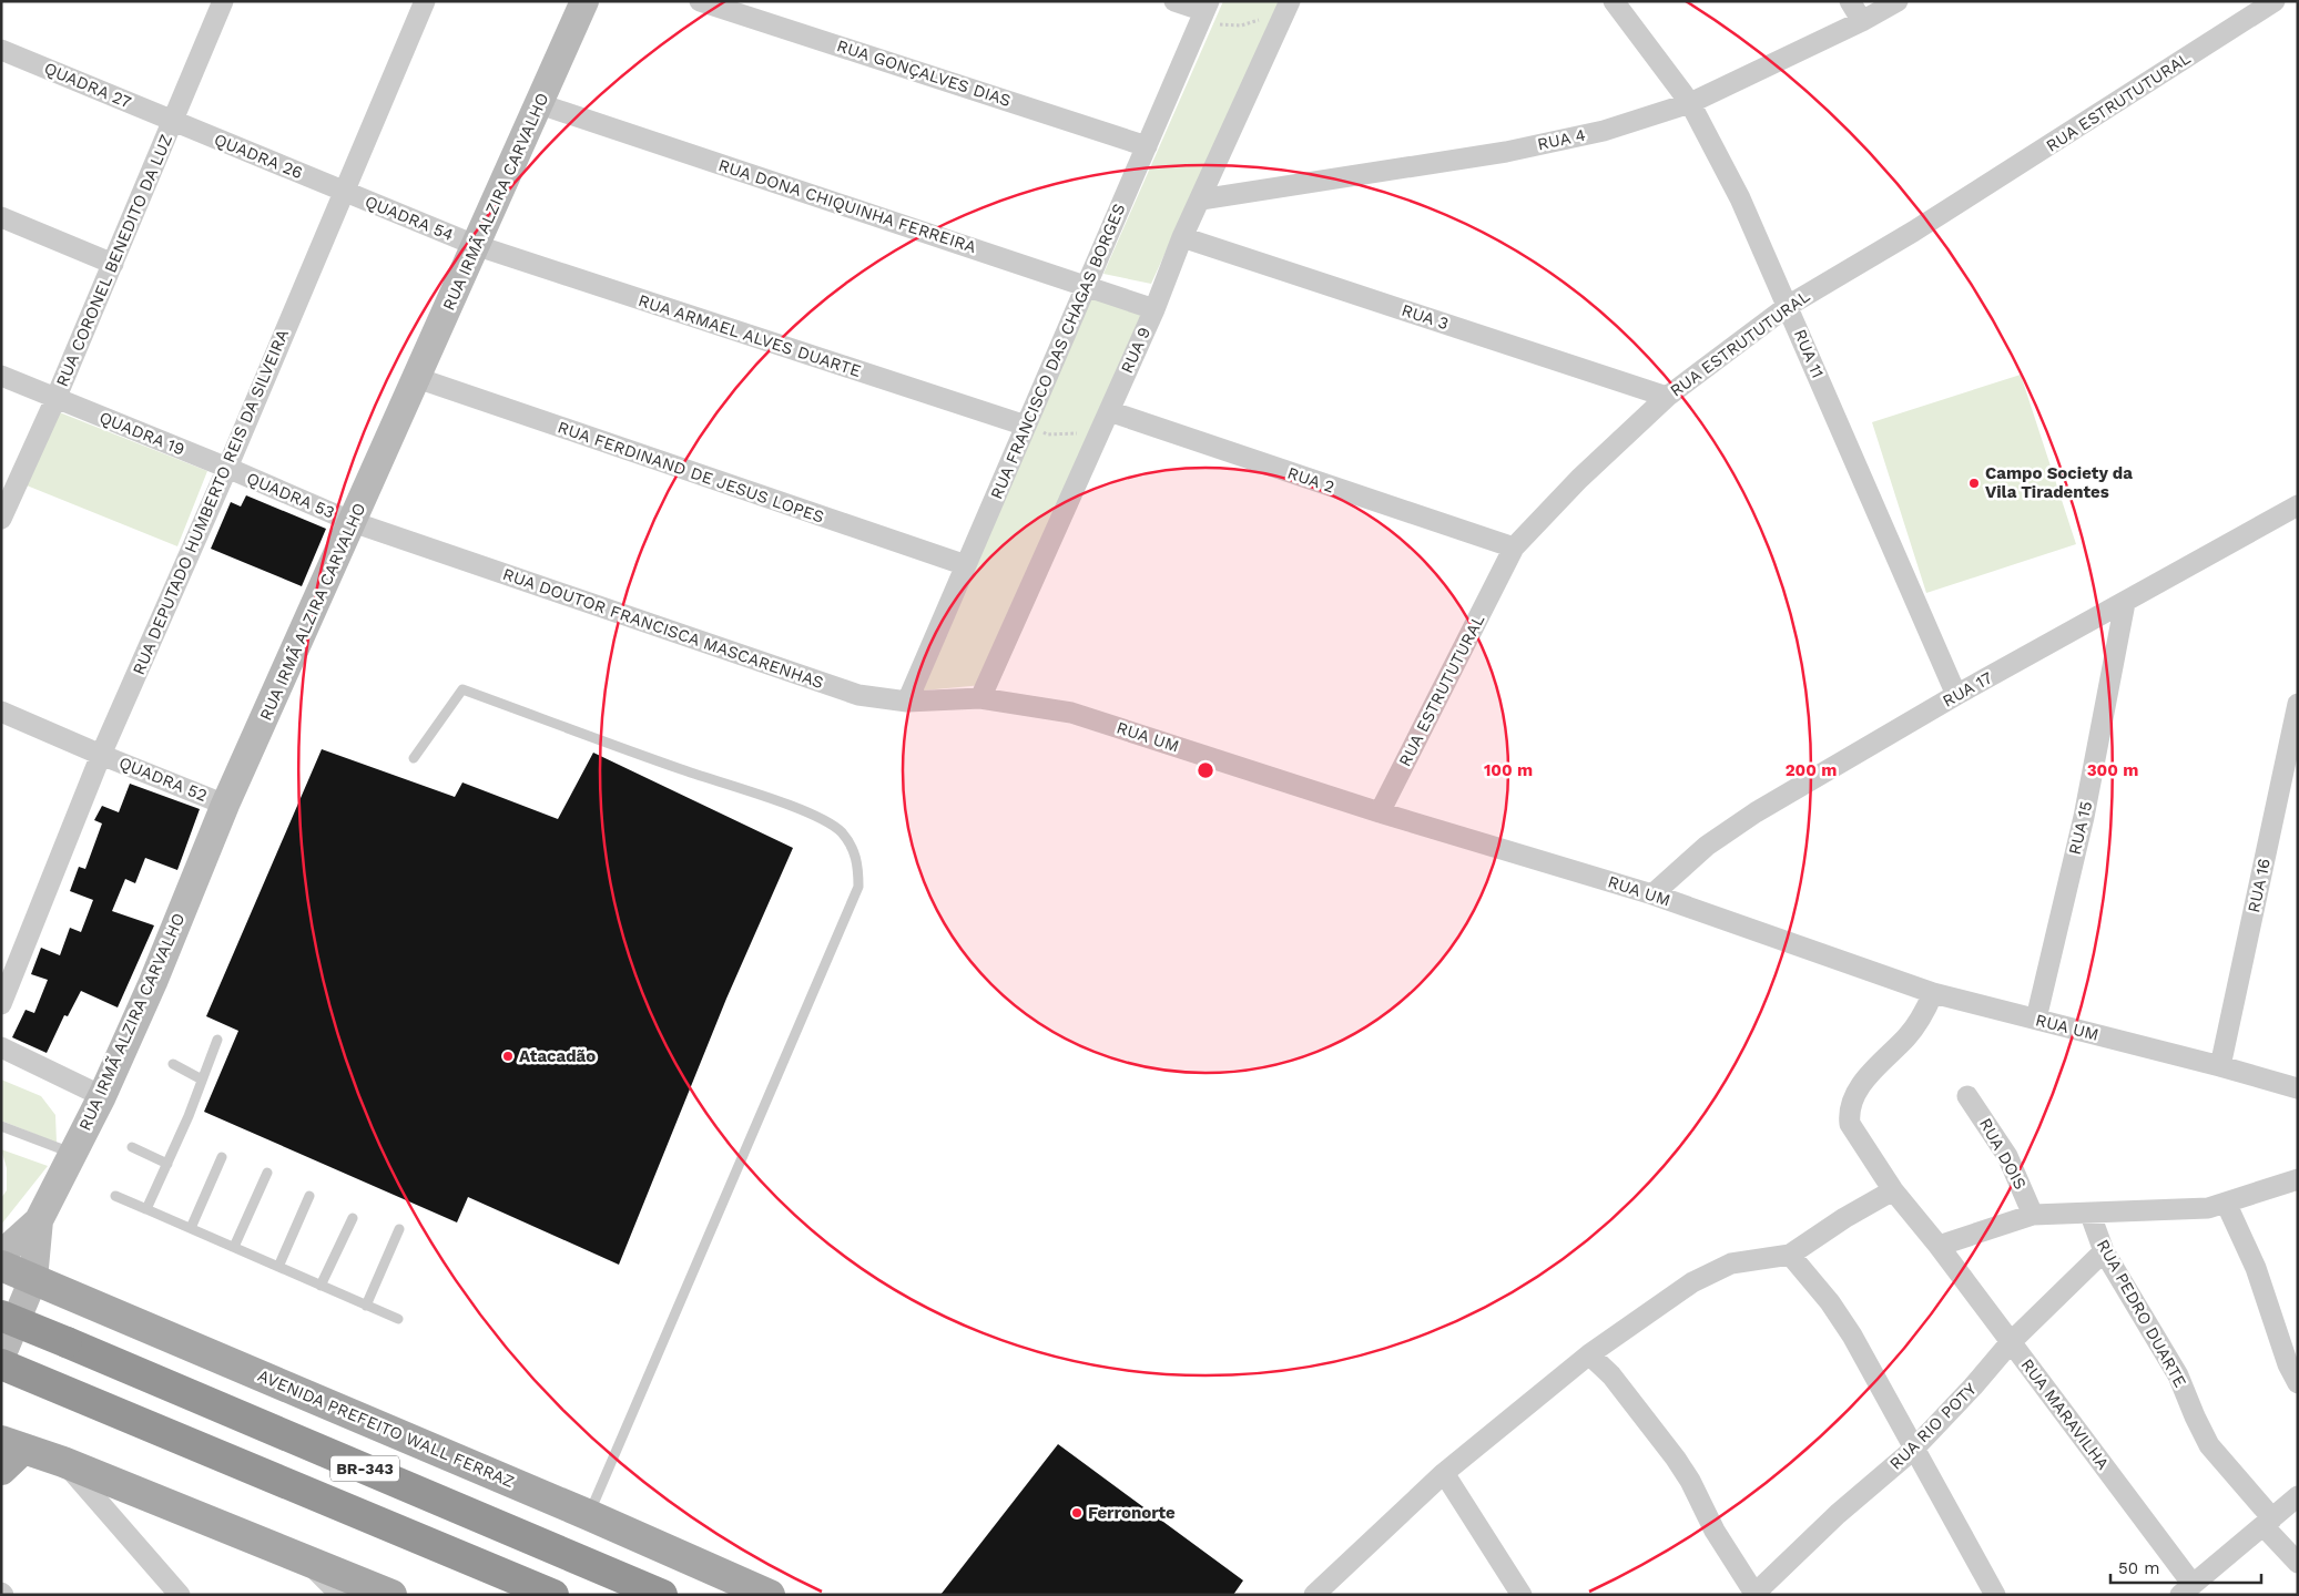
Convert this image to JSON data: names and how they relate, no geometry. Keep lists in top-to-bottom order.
{
  "streets": {
    "highway": ["BR-343"],
    "main road": ["AVENIDA PREFEITO WALL FERRAZ"],
    "street": [
      "RUA GONÇALVES DIAS",
      "QUADRA 27",
      "RUA ESTRUTUTURAL",
      "RUA 4",
      "QUADRA 26",
      "RUA IRMÃ ALZIRA CARVALHO",
      "RUA DONA CHIQUINHA FERREIRA",
      "QUADRA 54",
      "RUA CORONEL BENEDITO DA LUZ",
      "RUA 3",
      "RUA ARMAEL ALVES DUARTE",
      "RUA 9",
      "RUA FRANCISCO DAS CHAGAS BORGES",
      "RUA 11",
      "QUADRA 19",
      "RUA FERDINAND DE JESUS LOPES",
      "RUA 2",
      "QUADRA 53",
      "RUA DEPUTADO HUMBERTO REIS DA SILVEIRA",
      "RUA DOUTOR FRANCISCA MASCARENHAS",
      "RUA 17",
      "RUA UM",
      "QUADRA 52",
      "RUA 15",
      "RUA 16",
      "RUA DOIS",
      "RUA PEDRO DUARTE",
      "RUA MARAVILHA",
      "RUA RIO POTY"
    ]
  },
  "crossings": [
    ["RUA GONÇALVES DIAS", "RUA FRANCISCO DAS CHAGAS BORGES"],
    ["QUADRA 27", "QUADRA 26"],
    ["QUADRA 27", "RUA CORONEL BENEDITO DA LUZ"],
    ["RUA ESTRUTUTURAL", "RUA 3"],
    ["RUA ESTRUTUTURAL", "RUA 11"],
    ["RUA ESTRUTUTURAL", "RUA 2"],
    ["RUA ESTRUTUTURAL", "RUA UM"],
    ["RUA 4", "RUA 9"],
    ["RUA 4", "RUA 11"],
    ["QUADRA 26", "QUADRA 54"],
    ["QUADRA 26", "RUA CORONEL BENEDITO DA LUZ"],
    ["QUADRA 26", "RUA DEPUTADO HUMBERTO REIS DA SILVEIRA"],
    ["RUA IRMÃ ALZIRA CARVALHO", "RUA DONA CHIQUINHA FERREIRA"],
    ["RUA IRMÃ ALZIRA CARVALHO", "QUADRA 54"],
    ["RUA IRMÃ ALZIRA CARVALHO", "RUA ARMAEL ALVES DUARTE"],
    ["RUA IRMÃ ALZIRA CARVALHO", "RUA FERDINAND DE JESUS LOPES"],
    ["RUA IRMÃ ALZIRA CARVALHO", "QUADRA 53"],
    ["RUA IRMÃ ALZIRA CARVALHO", "RUA DOUTOR FRANCISCA MASCARENHAS"],
    ["RUA IRMÃ ALZIRA CARVALHO", "QUADRA 52"],
    ["RUA IRMÃ ALZIRA CARVALHO", "AVENIDA PREFEITO WALL FERRAZ"],
    ["RUA DONA CHIQUINHA FERREIRA", "RUA 9"],
    ["RUA DONA CHIQUINHA FERREIRA", "RUA FRANCISCO DAS CHAGAS BORGES"],
    ["QUADRA 54", "RUA ARMAEL ALVES DUARTE"],
    ["QUADRA 54", "RUA DEPUTADO HUMBERTO REIS DA SILVEIRA"],
    ["RUA CORONEL BENEDITO DA LUZ", "QUADRA 19"],
    ["RUA 3", "RUA 9"],
    ["RUA ARMAEL ALVES DUARTE", "RUA FRANCISCO DAS CHAGAS BORGES"],
    ["RUA 9", "RUA 2"],
    ["RUA 9", "RUA DOUTOR FRANCISCA MASCARENHAS"],
    ["RUA 9", "RUA UM"],
    ["RUA FRANCISCO DAS CHAGAS BORGES", "RUA FERDINAND DE JESUS LOPES"],
    ["RUA FRANCISCO DAS CHAGAS BORGES", "RUA DOUTOR FRANCISCA MASCARENHAS"],
    ["RUA 11", "RUA 17"],
    ["QUADRA 19", "QUADRA 53"],
    ["QUADRA 19", "RUA DEPUTADO HUMBERTO REIS DA SILVEIRA"],
    ["QUADRA 53", "RUA DEPUTADO HUMBERTO REIS DA SILVEIRA"],
    ["QUADRA 53", "RUA DOUTOR FRANCISCA MASCARENHAS"],
    ["RUA DEPUTADO HUMBERTO REIS DA SILVEIRA", "QUADRA 52"],
    ["RUA DOUTOR FRANCISCA MASCARENHAS", "RUA UM"],
    ["RUA 17", "RUA UM"],
    ["RUA 17", "RUA 15"],
    ["RUA UM", "RUA 15"],
    ["RUA UM", "RUA 16"],
    ["RUA PEDRO DUARTE", "RUA RIO POTY"],
    ["RUA MARAVILHA", "RUA RIO POTY"]
  ],
  "places": ["Campo Society da Vila Tiradentes", "Atacadão", "Ferronorte"],
  "scale_bar": "50 m",
  "rings": ["100 m", "200 m", "300 m"]
}
